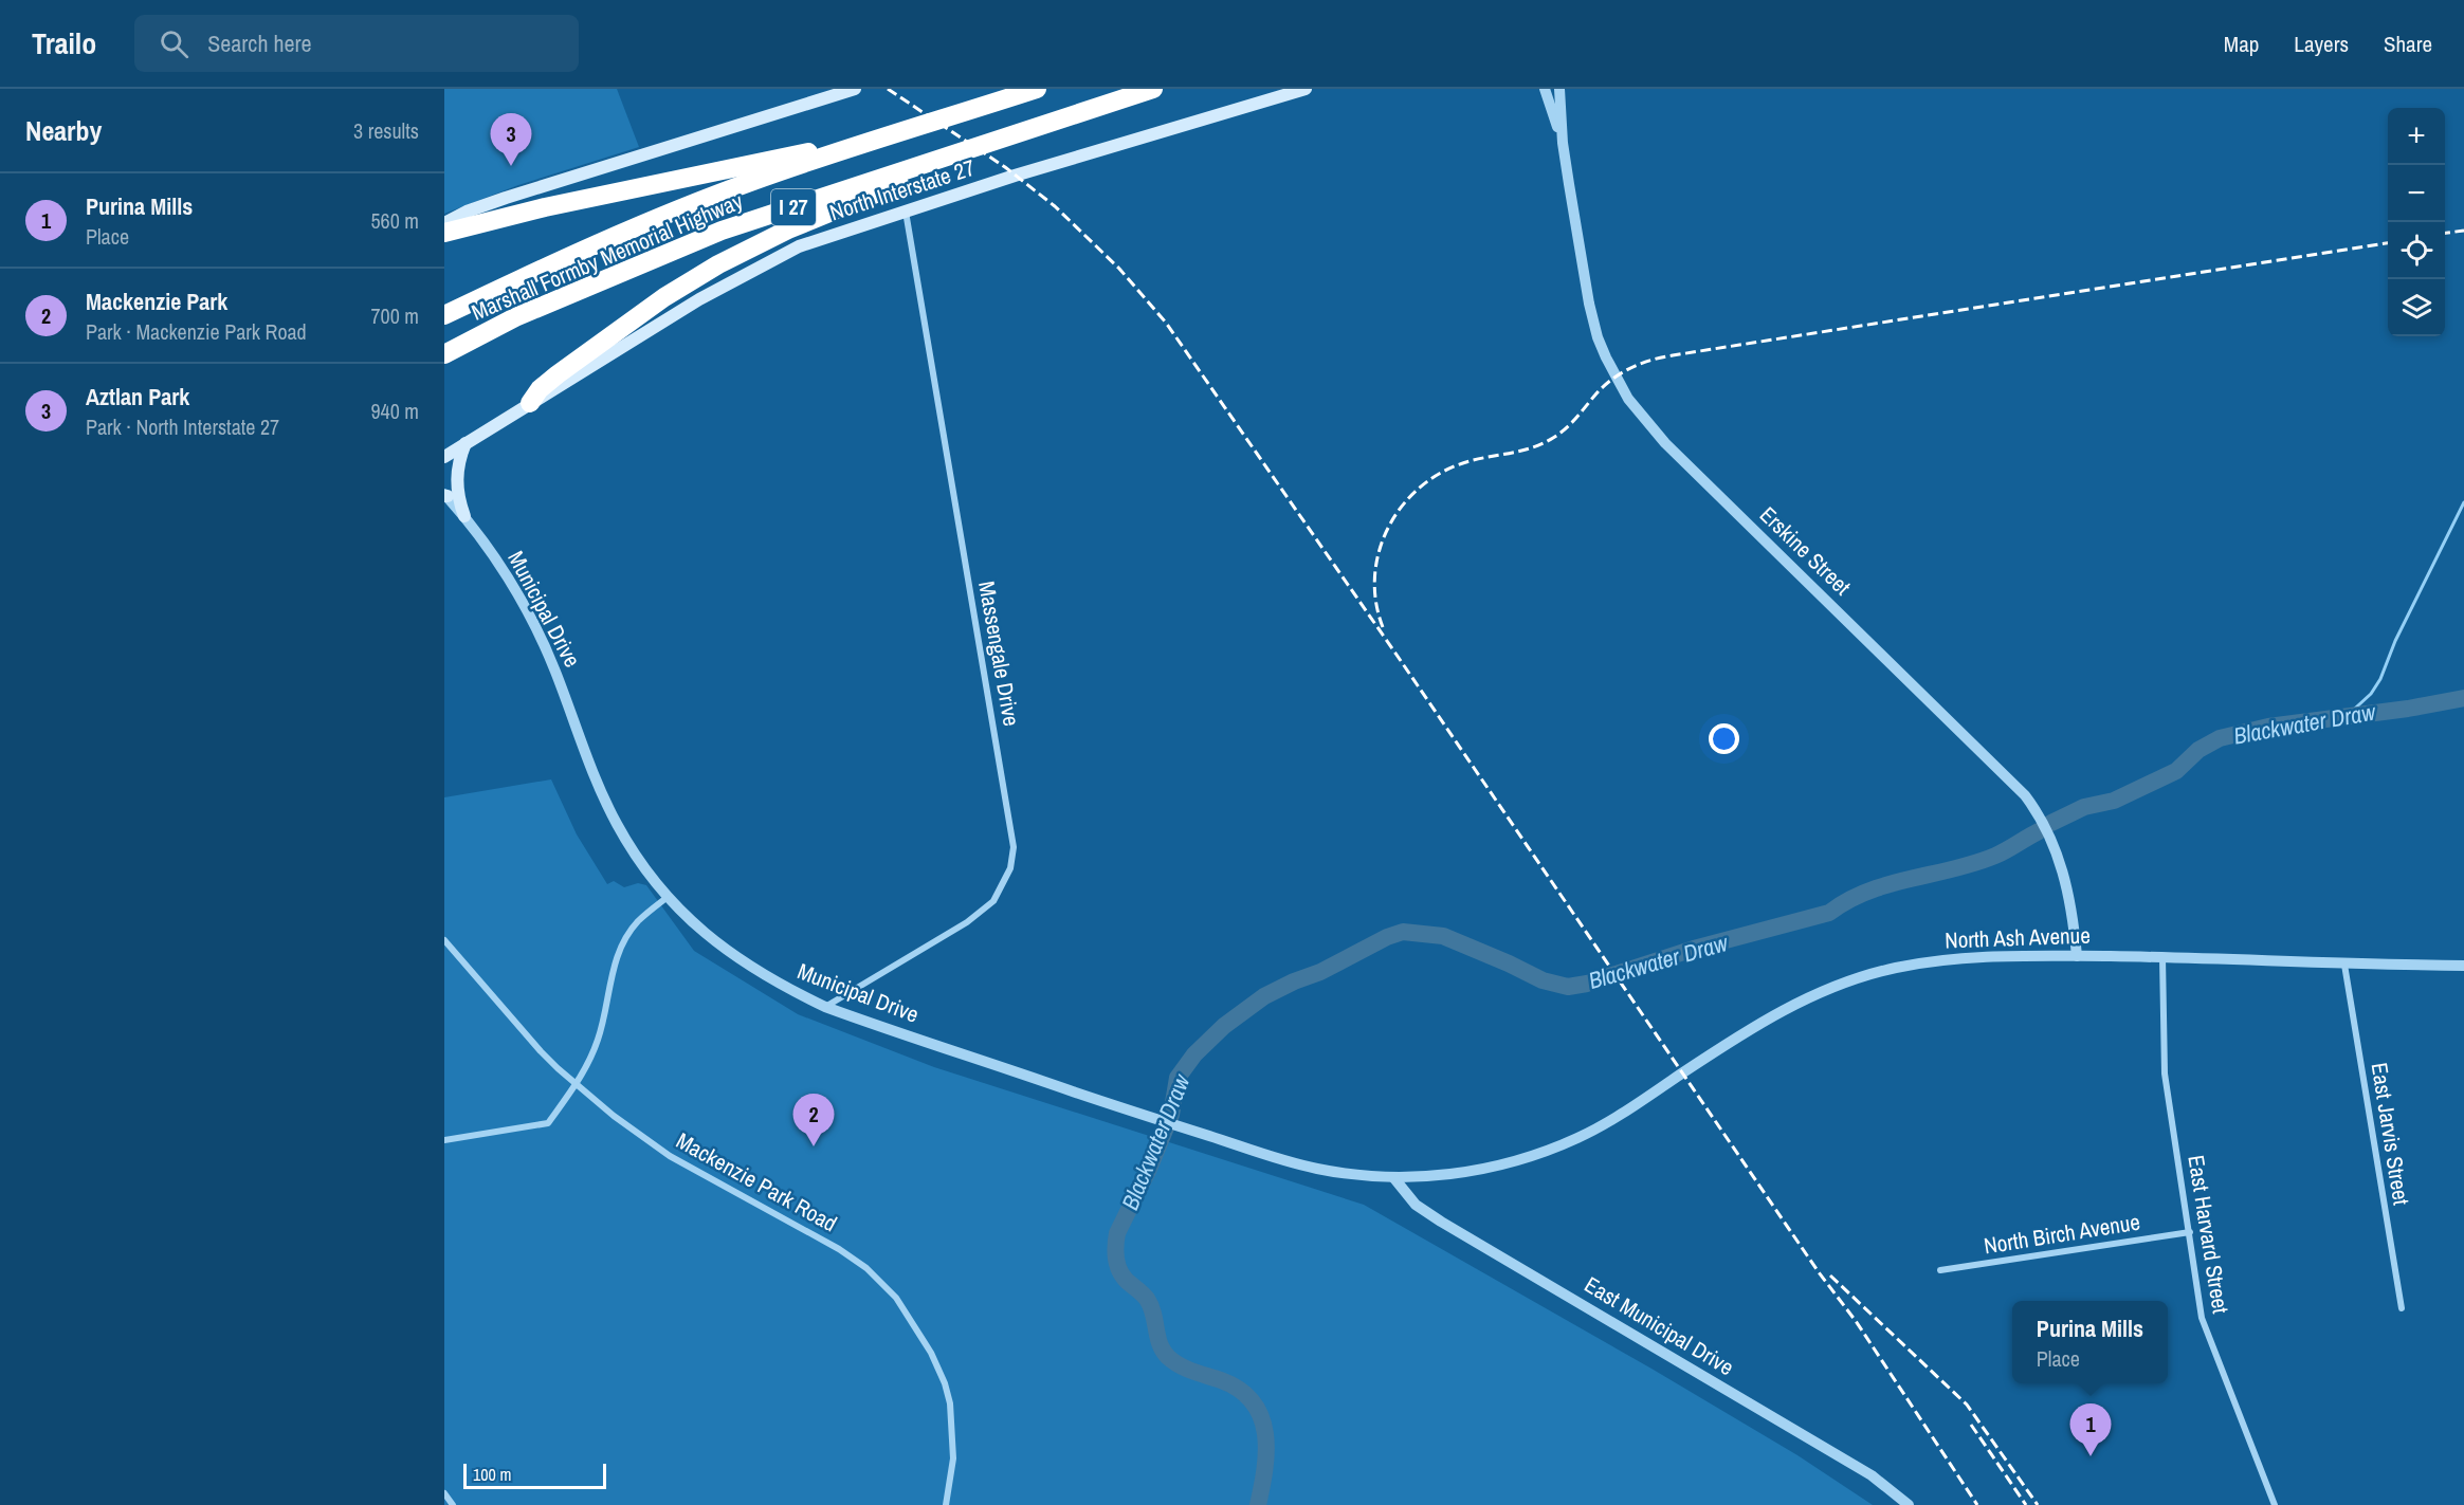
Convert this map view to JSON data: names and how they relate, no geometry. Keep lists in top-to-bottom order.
{
  "streets": {
    "highway": ["I 27", "Marshall Formby Memorial Highway"],
    "main road": ["North Interstate 27"],
    "street": [
      "Erskine Street",
      "Municipal Drive",
      "Massengale Drive",
      "North Ash Avenue",
      "East Jarvis Street",
      "Mackenzie Park Road",
      "North Birch Avenue",
      "East Harvard Street",
      "East Municipal Drive"
    ]
  },
  "crossings": [
    ["North Interstate 27", "Massengale Drive"],
    ["Erskine Street", "North Ash Avenue"],
    ["Municipal Drive", "Massengale Drive"],
    ["Municipal Drive", "North Ash Avenue"],
    ["Municipal Drive", "East Municipal Drive"],
    ["North Ash Avenue", "East Jarvis Street"],
    ["North Ash Avenue", "East Harvard Street"],
    ["North Ash Avenue", "East Municipal Drive"],
    ["North Birch Avenue", "East Harvard Street"]
  ],
  "water": ["Blackwater Draw"],
  "scale_bar": "100 m",
  "page": {
    "header": "Trailo",
    "search": "Search here",
    "nav": ["Map", "Layers", "Share"],
    "heading": ["Nearby", "3 results"],
    "map_buttons": ["+", "−"],
    "pins": ["3", "2", "1"],
    "list": [
      {
        "mark": "1",
        "name": "Purina Mills",
        "note": "Place",
        "value": "560 m"
      },
      {
        "mark": "2",
        "name": "Mackenzie Park",
        "note": "Park · Mackenzie Park Road",
        "value": "700 m"
      },
      {
        "mark": "3",
        "name": "Aztlan Park",
        "note": "Park · North Interstate 27",
        "value": "940 m"
      }
    ],
    "popup": ["Purina Mills", "Place"],
    "scale": "100 m"
  }
}
